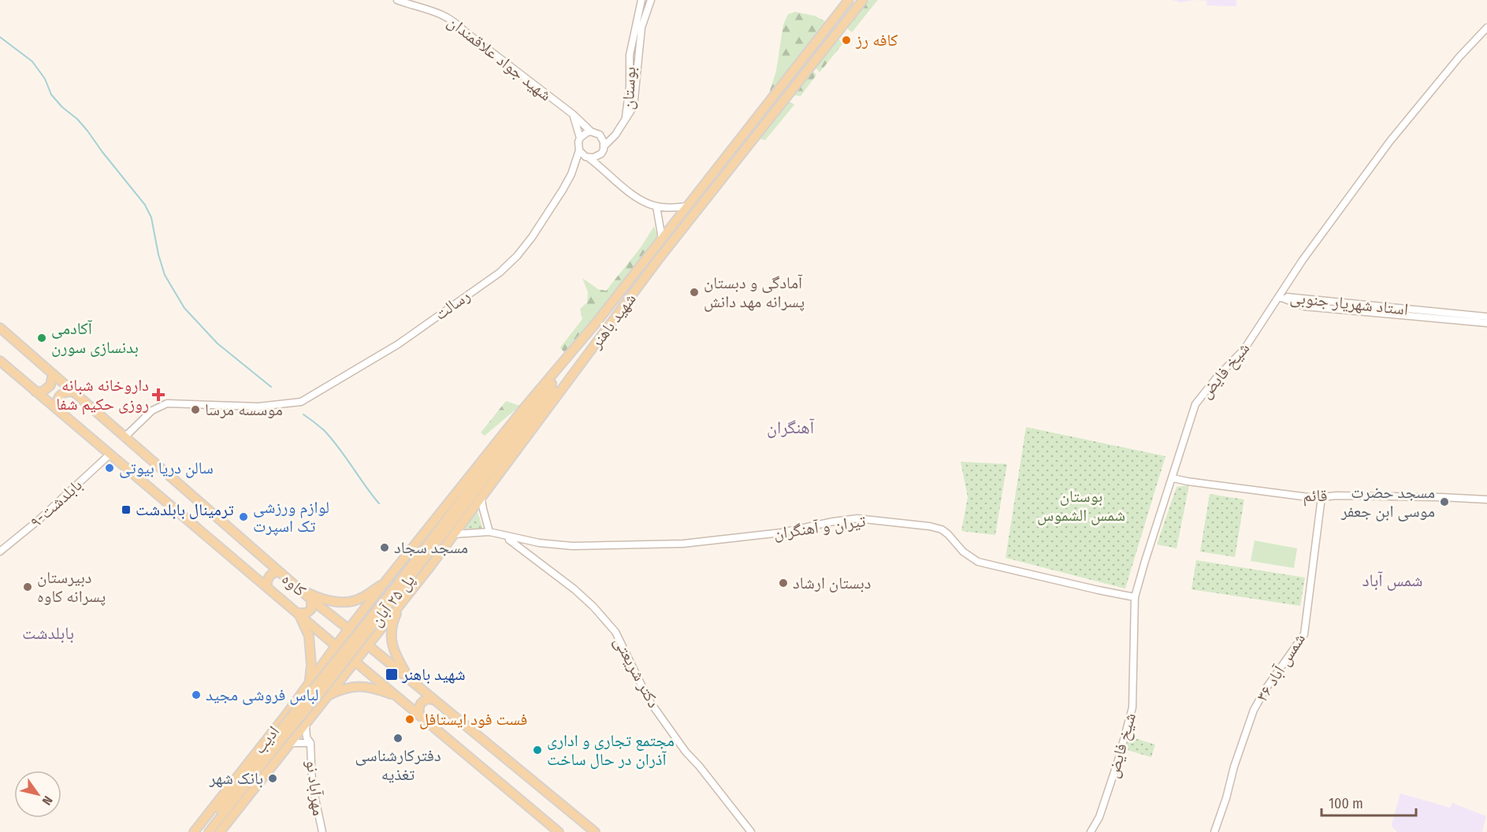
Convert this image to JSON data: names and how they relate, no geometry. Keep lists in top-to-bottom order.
{
  "streets": {
    "main road": [
      "شهید باهنر",
      "کاوه",
      "پل ۲۵ آبان",
      "ادیب"
    ],
    "street": [
      "شهید جواد علاقمندان",
      "بوستان",
      "استاد شهریار جنوبی",
      "رسالت",
      "شیخ فایض",
      "قائم",
      "۹-بابلدشت",
      "تیران و آهنگران",
      "شمس آباد ۳۶",
      "دکتر شریعتی",
      "مهرآباد نو"
    ]
  },
  "crossings": [
    ["استاد شهریار جنوبی", "شیخ فایض"],
    ["رسالت", "کاوه"],
    ["شهید باهنر", "تیران و آهنگران"],
    ["شهید باهنر", "کاوه"],
    ["شهید باهنر", "پل ۲۵ آبان"],
    ["شهید باهنر", "ادیب"],
    ["شیخ فایض", "قائم"],
    ["شیخ فایض", "تیران و آهنگران"],
    ["قائم", "شمس آباد ۳۶"],
    ["۹-بابلدشت", "کاوه"],
    ["تیران و آهنگران", "دکتر شریعتی"],
    ["کاوه", "ادیب"],
    ["پل ۲۵ آبان", "ادیب"],
    ["ادیب", "مهرآباد نو"]
  ],
  "districts": ["آهنگران", "شمس آباد", "بابلدشت"],
  "parks": ["بوستان شمس الشموس"],
  "places": {
    "other": [
      "کافه رز",
      "آمادگی و دبستان پسرانه مهد دانش",
      "آکادمی بدنسازی سورن",
      "موسسه مرسا",
      "سالن دریا بیوتی",
      "مسجد حضرت موسی ابن جعفر",
      "لوازم ورزشی تک اسپرت",
      "مسجد سجاد",
      "دبستان ارشاد",
      "دبیرستان پسرانه کاوه",
      "لباس فروشی مجید",
      "فست فود ایستافل",
      "دفترکارشناسی تغذیه",
      "مجتمع تجاری و اداری آذران در حال ساخت",
      "بانک شهر"
    ],
    "health": ["داروخانه شبانه‌ روزی حکیم شفا"],
    "transit": ["ترمینال بابلدشت", "شهید باهنر"]
  },
  "scale_bar": "100 m",
  "north": "bottom right"
}
